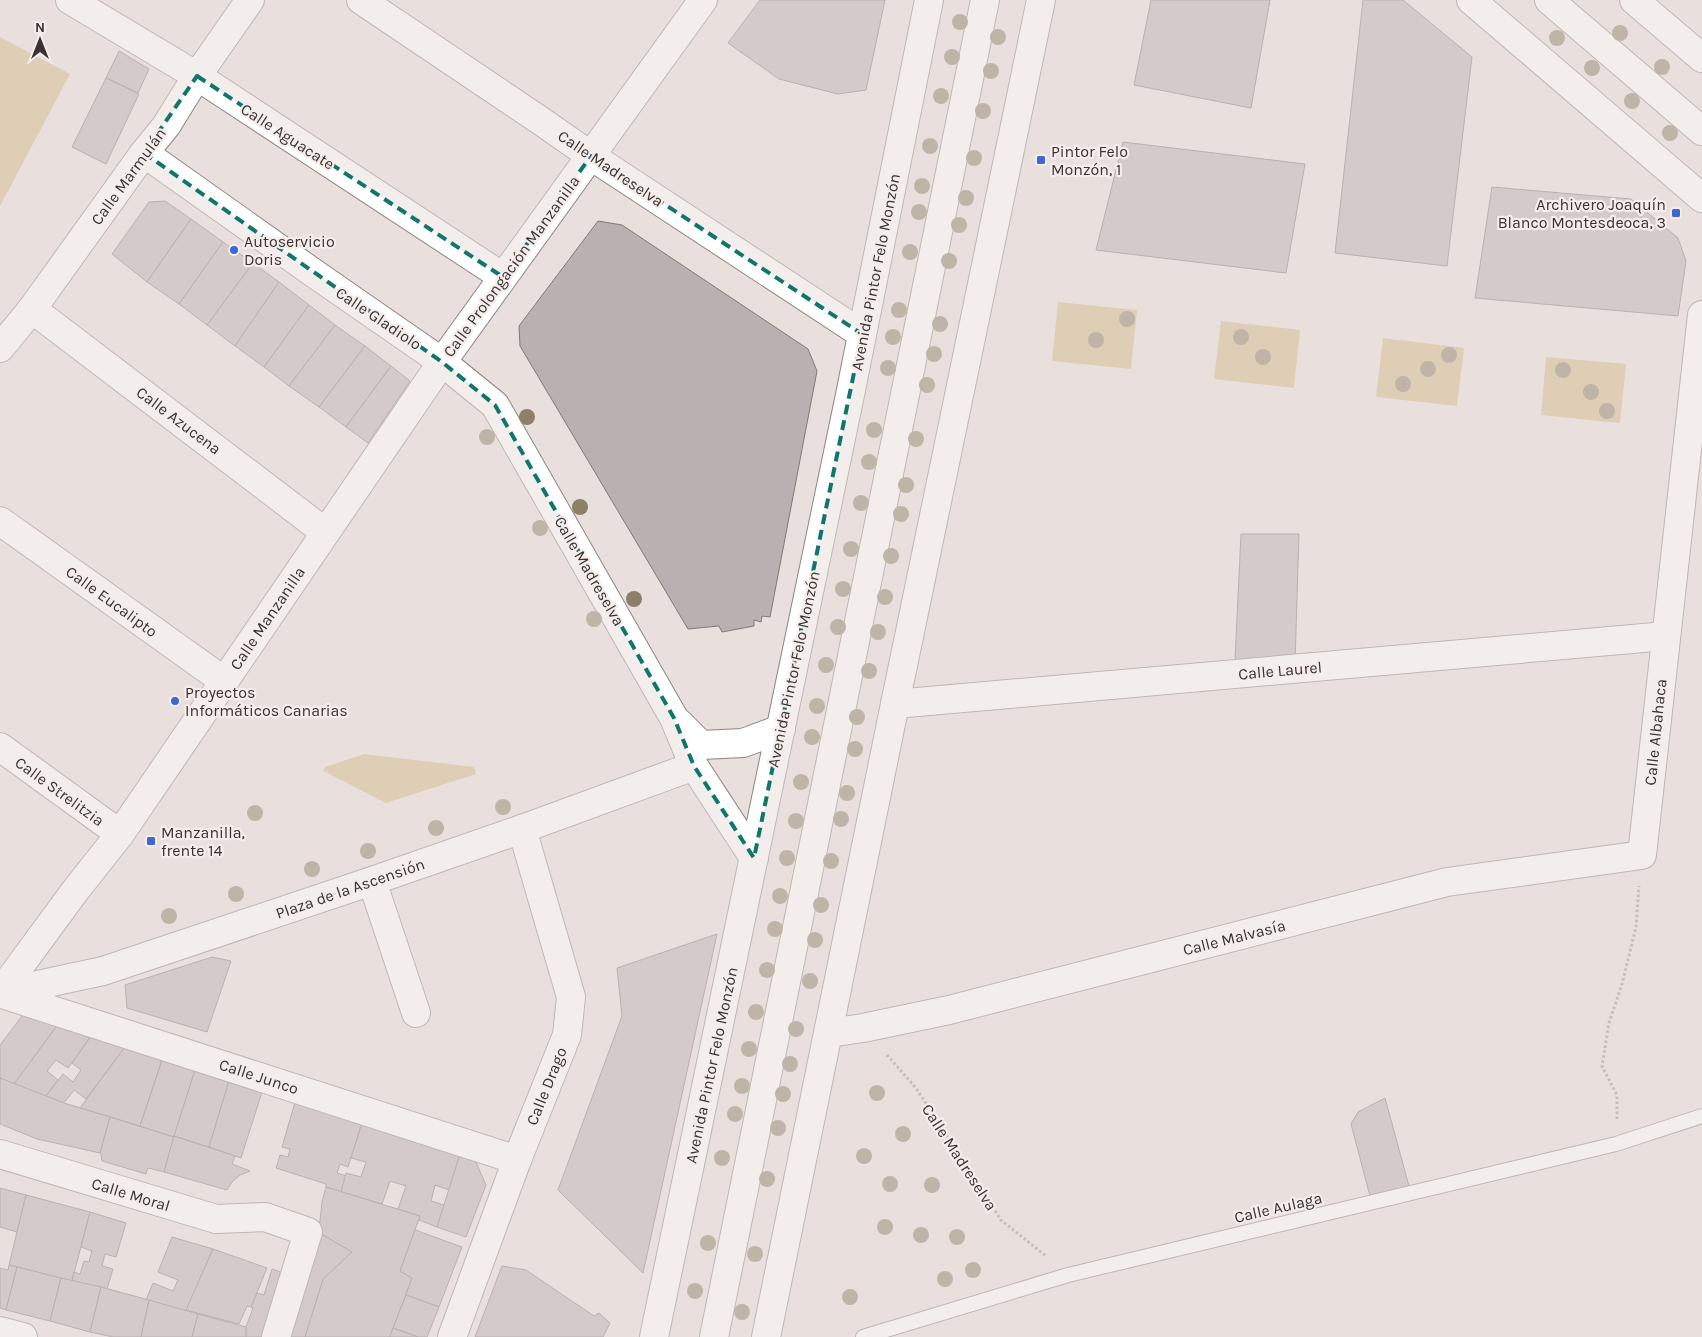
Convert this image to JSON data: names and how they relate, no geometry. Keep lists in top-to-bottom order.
{
  "streets": {
    "street": [
      "Calle Aguacate",
      "Calle Madreselva",
      "Calle Marmulán",
      "Calle Prolongación Manzanilla",
      "Avenida Pintor Felo Monzón",
      "Calle Gladiolo",
      "Calle Azucena",
      "Calle Eucalipto",
      "Calle Manzanilla",
      "Calle Laurel",
      "Calle Albahaca",
      "Calle Strelitzia",
      "Plaza de la Ascensión",
      "Calle Malvasía",
      "Calle Junco",
      "Calle Drago",
      "Calle Moral"
    ],
    "lane": ["Calle Aulaga"]
  },
  "crossings": [
    ["Calle Aguacate", "Calle Marmulán"],
    ["Calle Aguacate", "Calle Prolongación Manzanilla"],
    ["Calle Madreselva", "Calle Prolongación Manzanilla"],
    ["Calle Madreselva", "Avenida Pintor Felo Monzón"],
    ["Calle Madreselva", "Calle Gladiolo"],
    ["Calle Madreselva", "Calle Manzanilla"],
    ["Calle Madreselva", "Plaza de la Ascensión"],
    ["Calle Madreselva", "Calle Malvasía"],
    ["Calle Madreselva", "Calle Aulaga"],
    ["Calle Marmulán", "Calle Gladiolo"],
    ["Calle Marmulán", "Calle Azucena"],
    ["Calle Prolongación Manzanilla", "Calle Gladiolo"],
    ["Calle Prolongación Manzanilla", "Calle Manzanilla"],
    ["Calle Gladiolo", "Calle Manzanilla"],
    ["Calle Azucena", "Calle Manzanilla"],
    ["Calle Eucalipto", "Calle Manzanilla"],
    ["Calle Manzanilla", "Calle Strelitzia"],
    ["Calle Manzanilla", "Plaza de la Ascensión"],
    ["Calle Manzanilla", "Calle Junco"],
    ["Calle Laurel", "Calle Albahaca"],
    ["Calle Albahaca", "Calle Malvasía"],
    ["Plaza de la Ascensión", "Calle Junco"],
    ["Plaza de la Ascensión", "Calle Drago"],
    ["Calle Junco", "Calle Drago"]
  ],
  "places": {
    "transit": ["Pintor Felo Monzón, 1", "Archivero Joaquín Blanco Montesdeoca, 3", "Manzanilla, frente 14"],
    "other": ["Autoservicio Doris", "Proyectos Informáticos Canarias"]
  },
  "north": "top"
}
